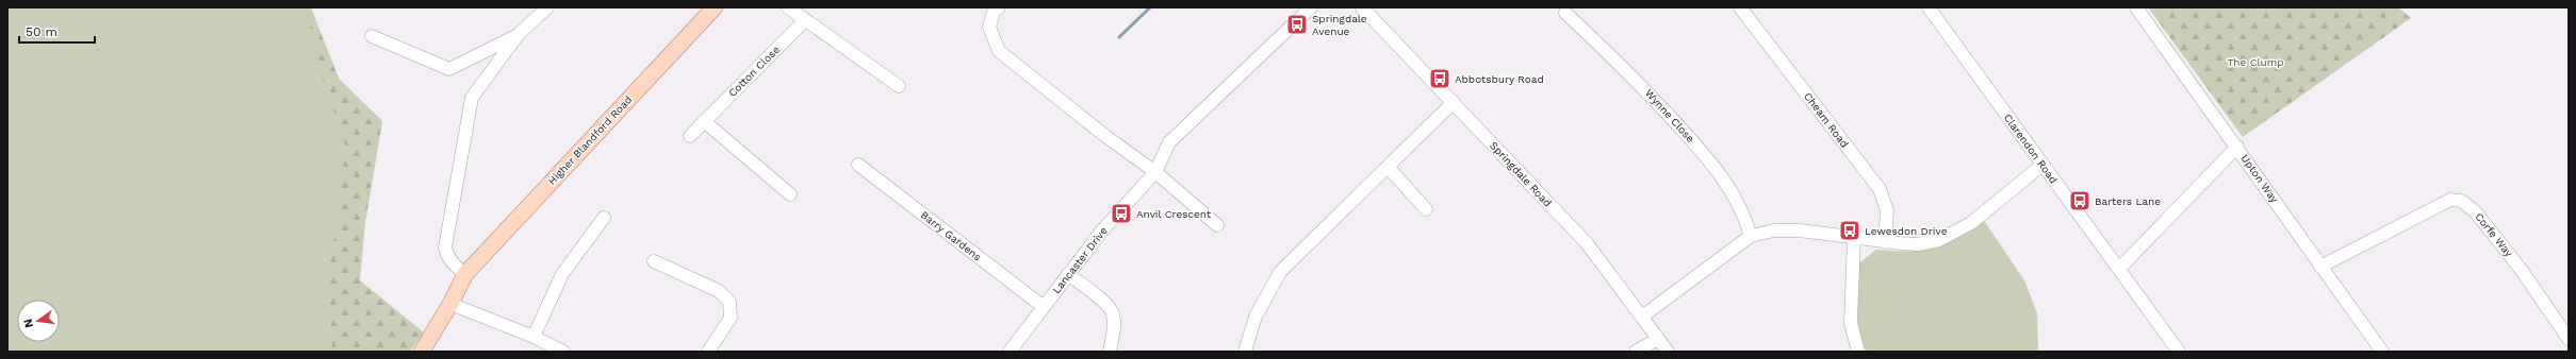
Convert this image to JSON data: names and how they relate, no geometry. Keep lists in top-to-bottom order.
{
  "streets": {
    "main road": ["Higher Blandford Road"],
    "street": [
      "Cotton Close",
      "Wynne Close",
      "Cheam Road",
      "Clarendon Road",
      "Springdale Road",
      "Upton Way",
      "Corfe Way",
      "Barry Gardens",
      "Lancaster Drive"
    ]
  },
  "crossings": [
    ["Upton Way", "Corfe Way"],
    ["Barry Gardens", "Lancaster Drive"]
  ],
  "parks": ["The Clump"],
  "places": {
    "bus stop": [
      "Springdale Avenue",
      "Abbotsbury Road",
      "Barters Lane",
      "Anvil Crescent",
      "Lewesdon Drive"
    ]
  },
  "scale_bar": "50 m",
  "north": "left"
}
